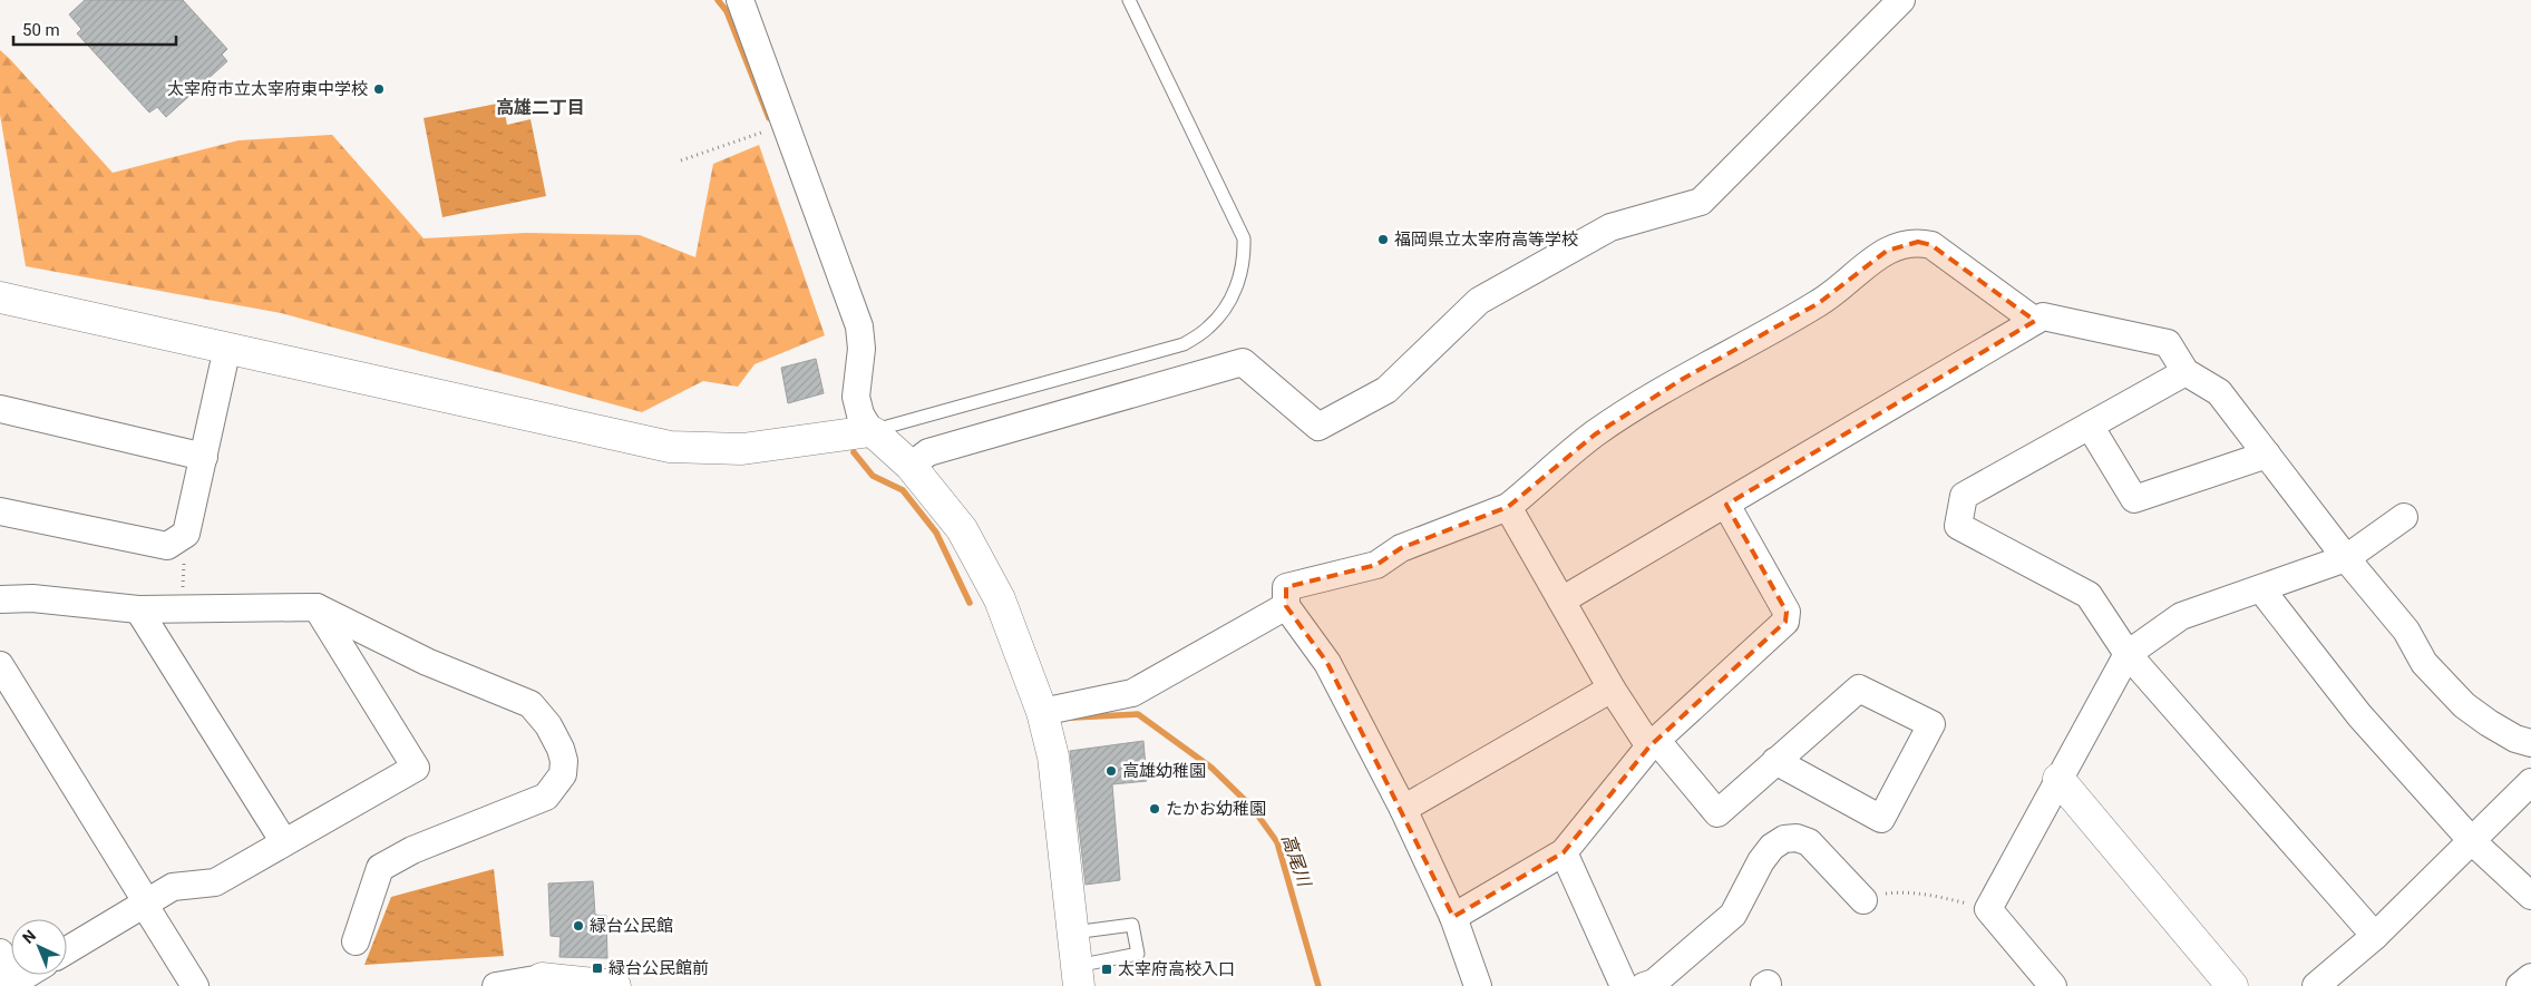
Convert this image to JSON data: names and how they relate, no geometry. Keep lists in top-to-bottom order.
{
  "districts": ["高雄二丁目"],
  "water": ["高尾川"],
  "places": {
    "other": [
      "太宰府市立太宰府東中学校",
      "福岡県立太宰府高等学校",
      "高雄幼稚園",
      "たかお幼稚園",
      "緑台公民館"
    ],
    "transit": ["緑台公民館前", "太宰府高校入口"]
  },
  "scale_bar": "50 m",
  "north": "top left"
}
